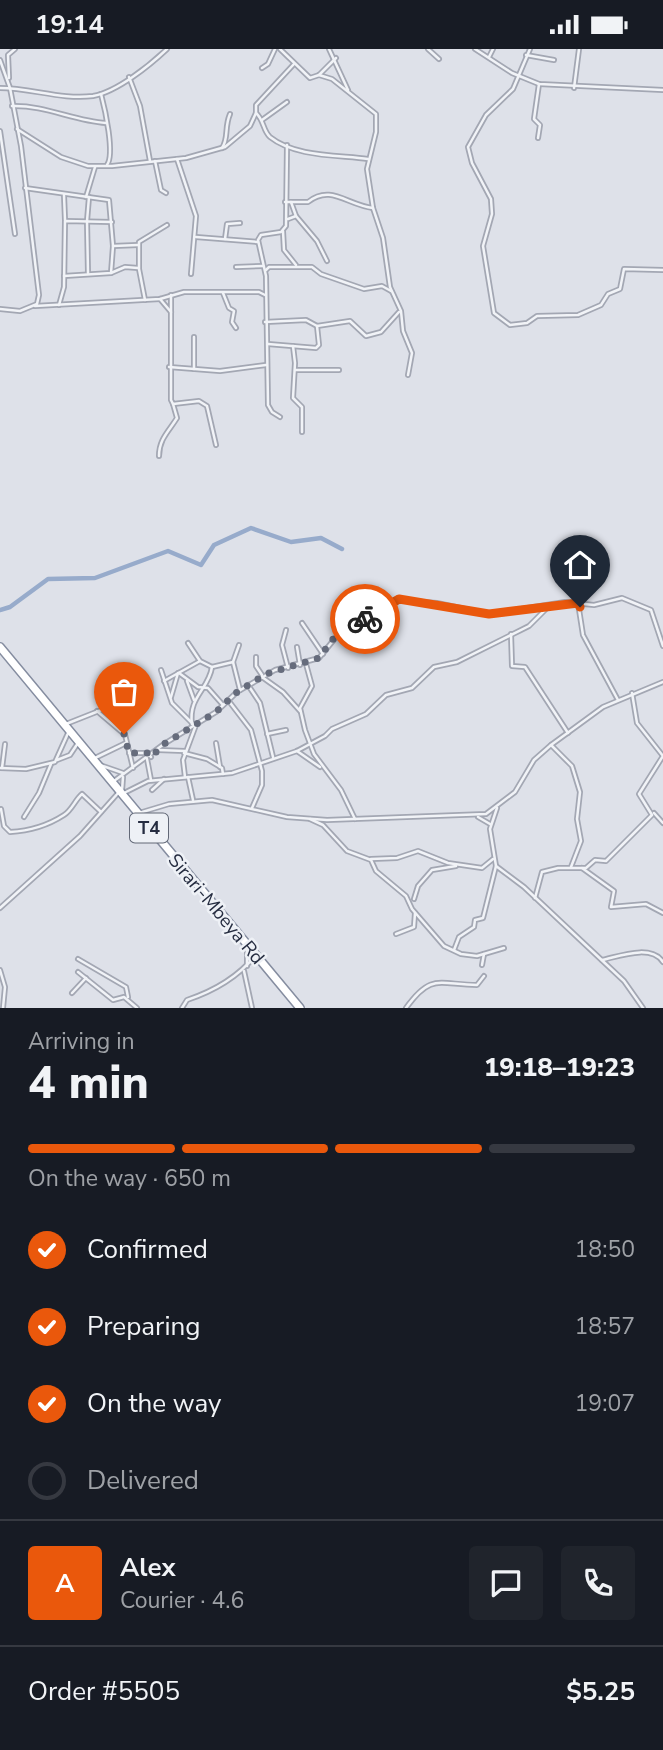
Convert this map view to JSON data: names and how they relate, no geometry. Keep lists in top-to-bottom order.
{
  "streets": {
    "highway": ["T4", "Sirari-Mbeya Rd"]
  },
  "page": {
    "status": "19:14",
    "heading": ["4 min", "Arriving in", "19:18–19:23"],
    "panel": [
      "Alex",
      "Courier · 4.6",
      "Order #5505",
      "$5.25"
    ],
    "bar": "On the way · 650 m",
    "list": [
      ["Confirmed", "18:50"],
      ["Preparing", "18:57"],
      ["On the way", "19:07"],
      "Delivered"
    ],
    "round": "A"
  }
}
